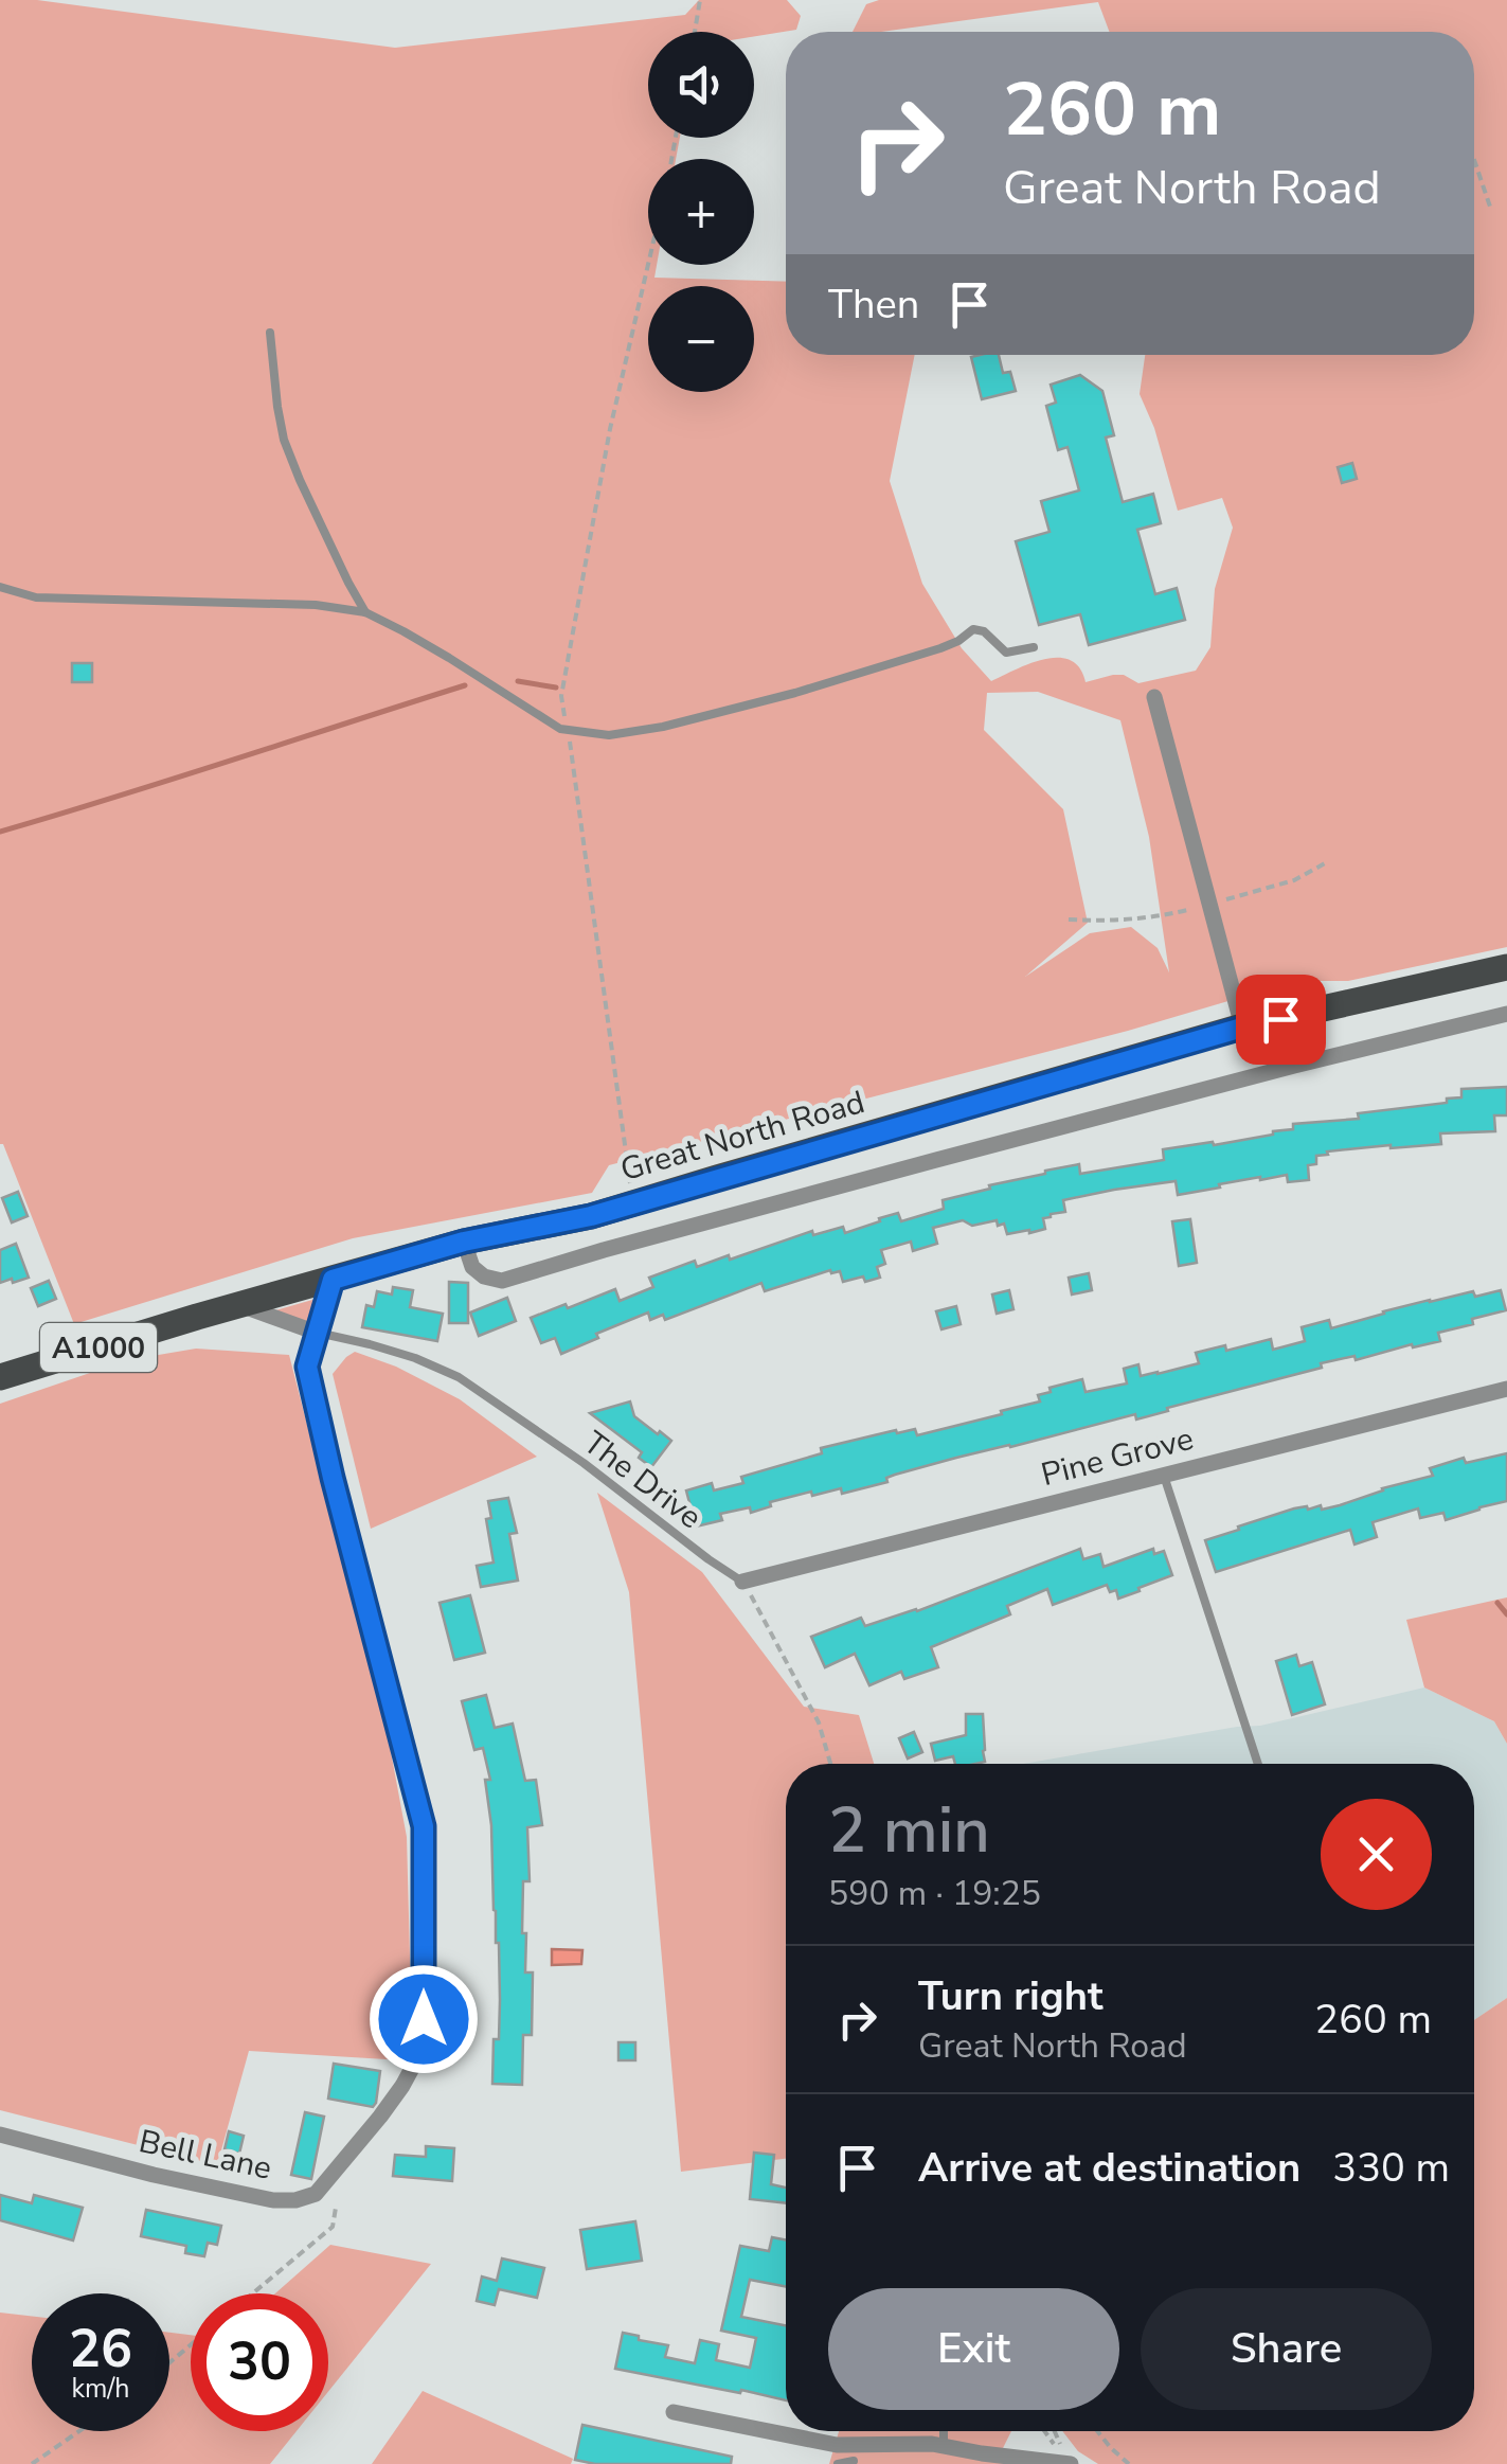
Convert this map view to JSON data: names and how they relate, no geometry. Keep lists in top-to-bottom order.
{
  "streets": {
    "main road": ["Great North Road", "A1000"],
    "street": ["Pine Grove", "Bell Lane"],
    "lane": ["The Drive"]
  },
  "crossings": [
    ["Great North Road", "Bell Lane"],
    ["Pine Grove", "The Drive"],
    ["The Drive", "Bell Lane"]
  ],
  "page": {
    "map_buttons": ["+", "−"],
    "turn": ["260 m", "Great North Road"],
    "then": "Then",
    "heading": ["2 min", "590 m · 19:25"],
    "list": [
      {
        "name": "Turn right",
        "note": "Great North Road",
        "value": "260 m"
      },
      {
        "name": "Arrive at destination",
        "value": "330 m"
      }
    ],
    "buttons": ["Exit", "Share"],
    "speed": "26 km/h",
    "limit": "30"
  }
}
